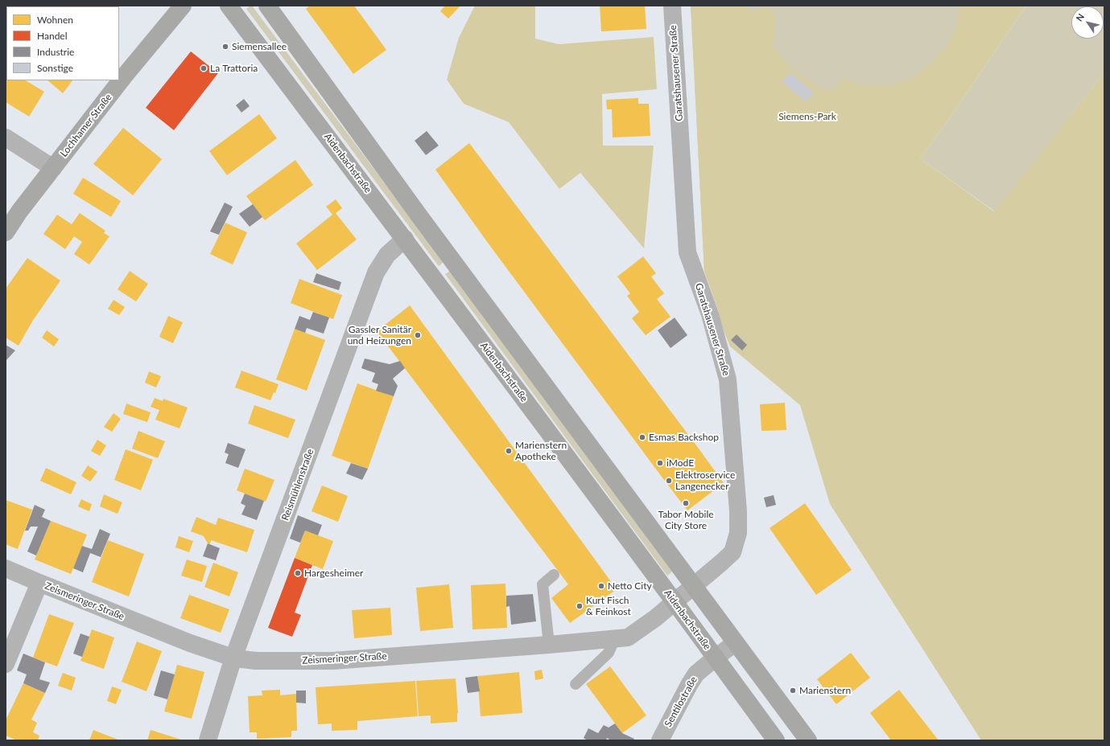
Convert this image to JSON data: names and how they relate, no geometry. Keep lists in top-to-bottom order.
{
  "streets": {
    "street": [
      "Garatshausener Straße",
      "Lochhamer Straße",
      "Aidenbachstraße",
      "Reismühlenstraße",
      "Zeismeringer Straße",
      "Sentilostraße"
    ]
  },
  "crossings": [
    ["Garatshausener Straße", "Aidenbachstraße"],
    ["Garatshausener Straße", "Zeismeringer Straße"],
    ["Aidenbachstraße", "Reismühlenstraße"],
    ["Aidenbachstraße", "Zeismeringer Straße"],
    ["Aidenbachstraße", "Sentilostraße"],
    ["Reismühlenstraße", "Zeismeringer Straße"]
  ],
  "parks": ["Siemens-Park"],
  "places": [
    "Siemensallee",
    "La Trattoria",
    "Gassler Sanitär und Heizungen",
    "Esmas Backshop",
    "Marienstern Apotheke",
    "iModE",
    "Elektroservice Langenecker",
    "Tabor Mobile City Store",
    "Hargesheimer",
    "Netto City",
    "Kurt Fisch & Feinkost",
    "Marienstern"
  ],
  "legend": [
    "Wohnen",
    "Handel",
    "Industrie",
    "Sonstige"
  ],
  "north": "top left"
}
